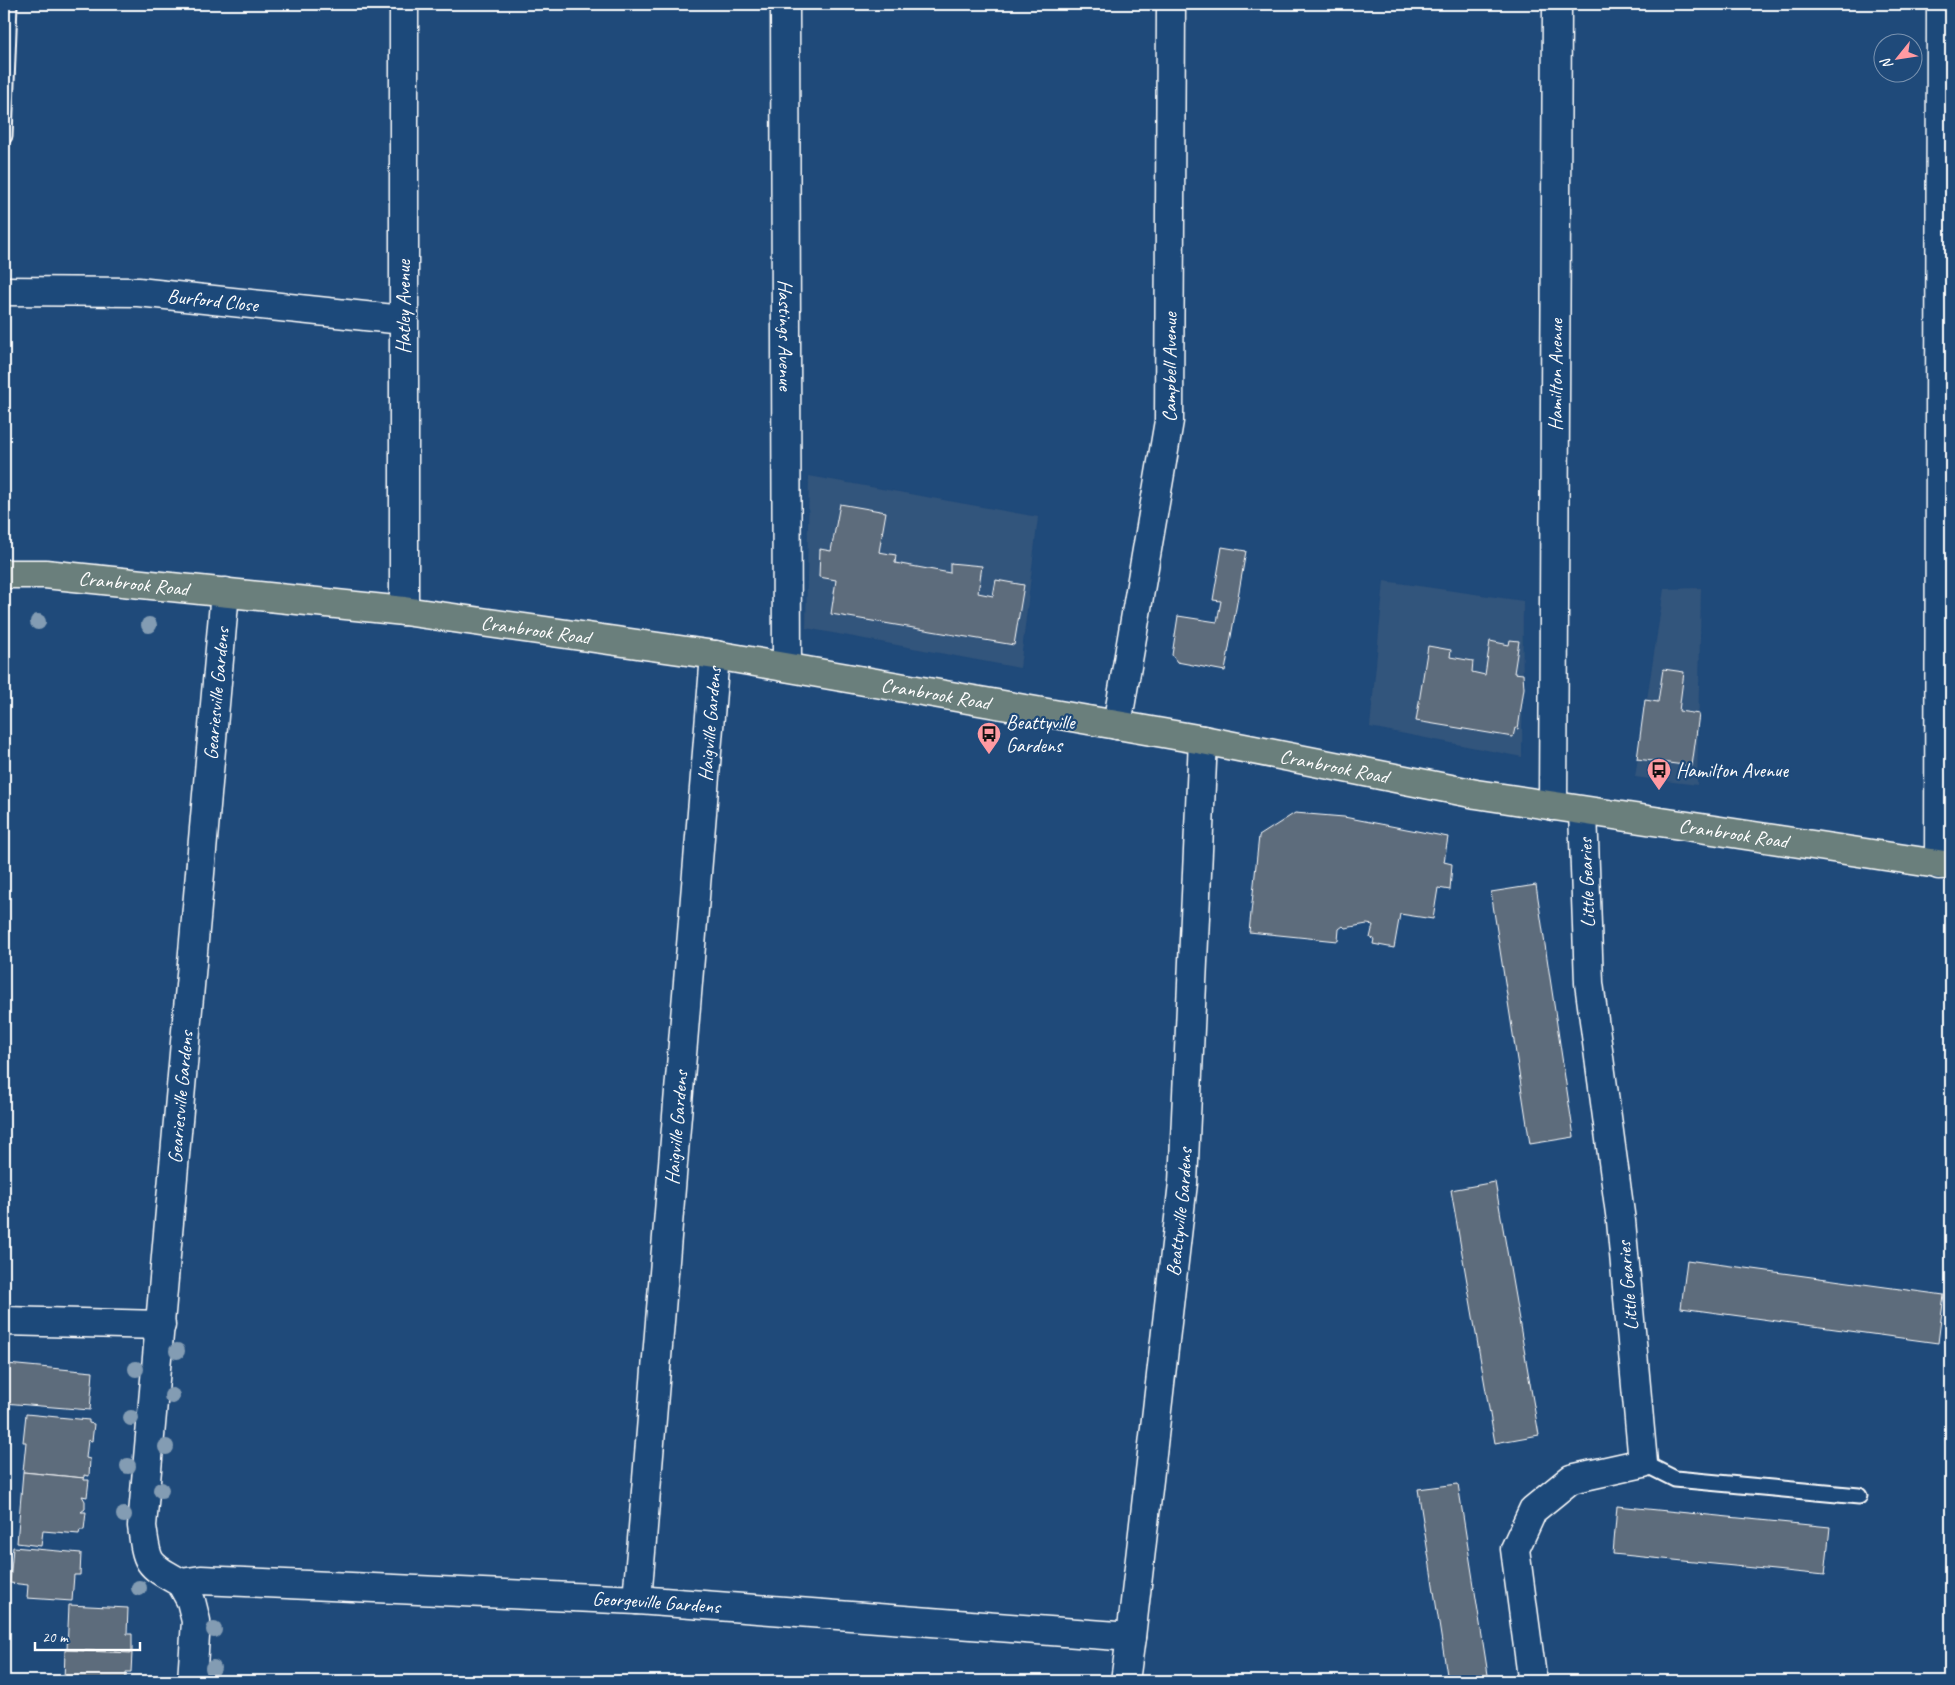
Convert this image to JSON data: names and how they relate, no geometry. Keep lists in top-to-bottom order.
{
  "streets": {
    "main road": ["Cranbrook Road"],
    "street": [
      "Burford Close",
      "Hatley Avenue",
      "Hastings Avenue",
      "Campbell Avenue",
      "Hamilton Avenue",
      "Geariesville Gardens",
      "Haigville Gardens",
      "Little Gearies",
      "Beattyville Gardens",
      "Georgeville Gardens"
    ]
  },
  "crossings": [
    ["Burford Close", "Hatley Avenue"],
    ["Hatley Avenue", "Cranbrook Road"],
    ["Hastings Avenue", "Cranbrook Road"],
    ["Campbell Avenue", "Cranbrook Road"],
    ["Hamilton Avenue", "Cranbrook Road"],
    ["Cranbrook Road", "Geariesville Gardens"],
    ["Cranbrook Road", "Haigville Gardens"],
    ["Cranbrook Road", "Little Gearies"],
    ["Cranbrook Road", "Beattyville Gardens"],
    ["Geariesville Gardens", "Georgeville Gardens"],
    ["Haigville Gardens", "Georgeville Gardens"],
    ["Beattyville Gardens", "Georgeville Gardens"]
  ],
  "places": {
    "bus stop": ["Beattyville Gardens", "Hamilton Avenue"]
  },
  "scale_bar": "20 m",
  "north": "bottom left"
}
